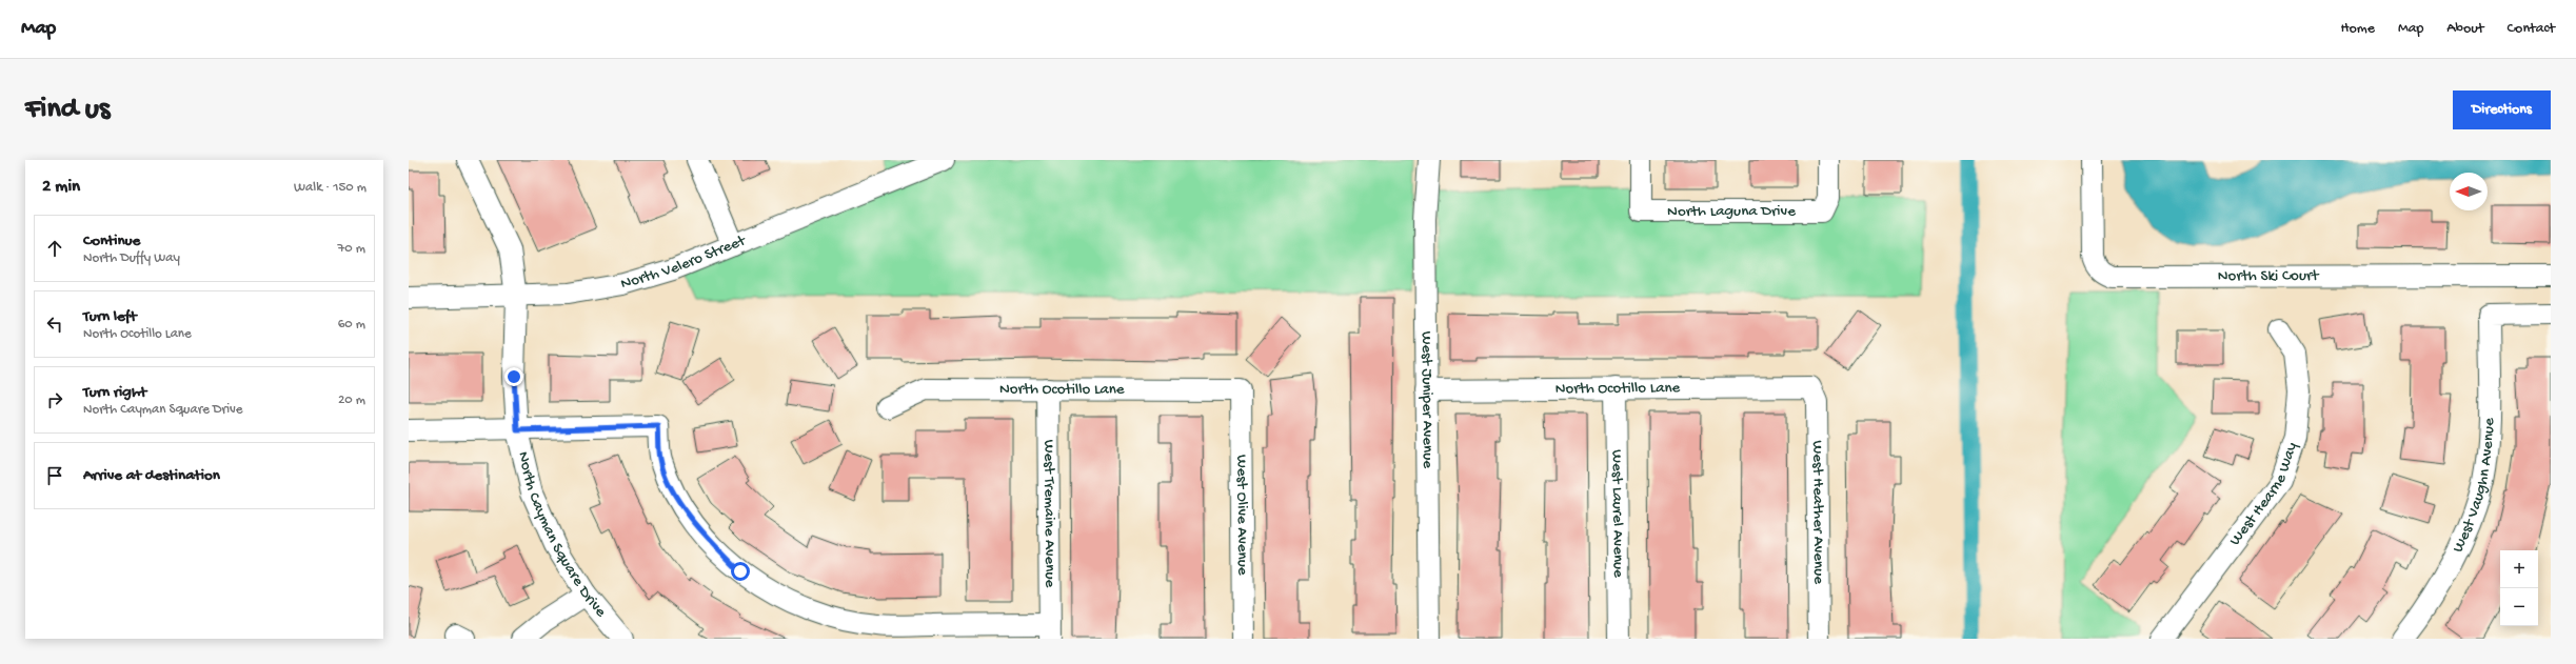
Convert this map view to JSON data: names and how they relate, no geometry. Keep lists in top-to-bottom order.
{
  "streets": {
    "street": [
      "North Laguna Drive",
      "North Velero Street",
      "North Ski Court",
      "North Ocotillo Lane",
      "West Juniper Avenue",
      "West Vaughn Avenue",
      "West Hearne Way",
      "West Heather Avenue",
      "West Tremaine Avenue",
      "West Laurel Avenue",
      "West Olive Avenue",
      "North Cayman Square Drive"
    ]
  },
  "crossings": [
    ["North Velero Street", "North Cayman Square Drive"],
    ["North Ocotillo Lane", "West Juniper Avenue"],
    ["North Ocotillo Lane", "West Heather Avenue"],
    ["North Ocotillo Lane", "West Tremaine Avenue"],
    ["North Ocotillo Lane", "West Laurel Avenue"],
    ["North Ocotillo Lane", "West Olive Avenue"]
  ],
  "north": "left",
  "page": {
    "header": "Map",
    "nav": [
      "Home",
      "Map",
      "About",
      "Contact"
    ],
    "buttons": "Directions",
    "title": "Find us",
    "heading": ["2 min", "Walk · 150 m"],
    "list": [
      ["Continue", "North Duffy Way", "70 m"],
      ["Turn left", "North Ocotillo Lane", "60 m"],
      ["Turn right", "North Cayman Square Drive", "20 m"],
      "Arrive at destination"
    ],
    "map_buttons": ["+", "−"]
  }
}
